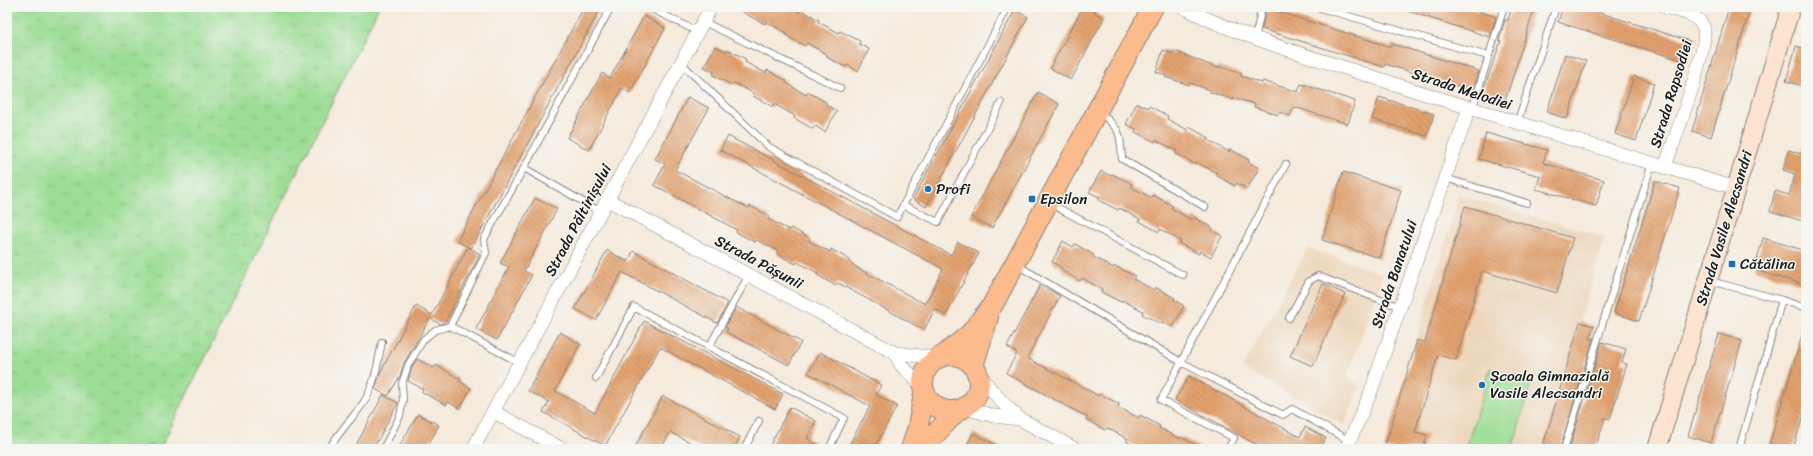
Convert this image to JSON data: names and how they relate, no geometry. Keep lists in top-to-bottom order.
{
  "streets": {
    "street": [
      "Strada Melodiei",
      "Strada Rapsodiei",
      "Strada Păltinișului",
      "Strada Vasile Alecsandri",
      "Strada Pășunii",
      "Strada Banatului"
    ]
  },
  "crossings": [
    ["Strada Melodiei", "Strada Rapsodiei"],
    ["Strada Melodiei", "Strada Vasile Alecsandri"],
    ["Strada Melodiei", "Strada Banatului"],
    ["Strada Păltinișului", "Strada Pășunii"]
  ],
  "places": {
    "other": ["Profi", "Școala Gimnazială Vasile Alecsandri"],
    "transit": ["Epsilon", "Cătălina"]
  }
}
